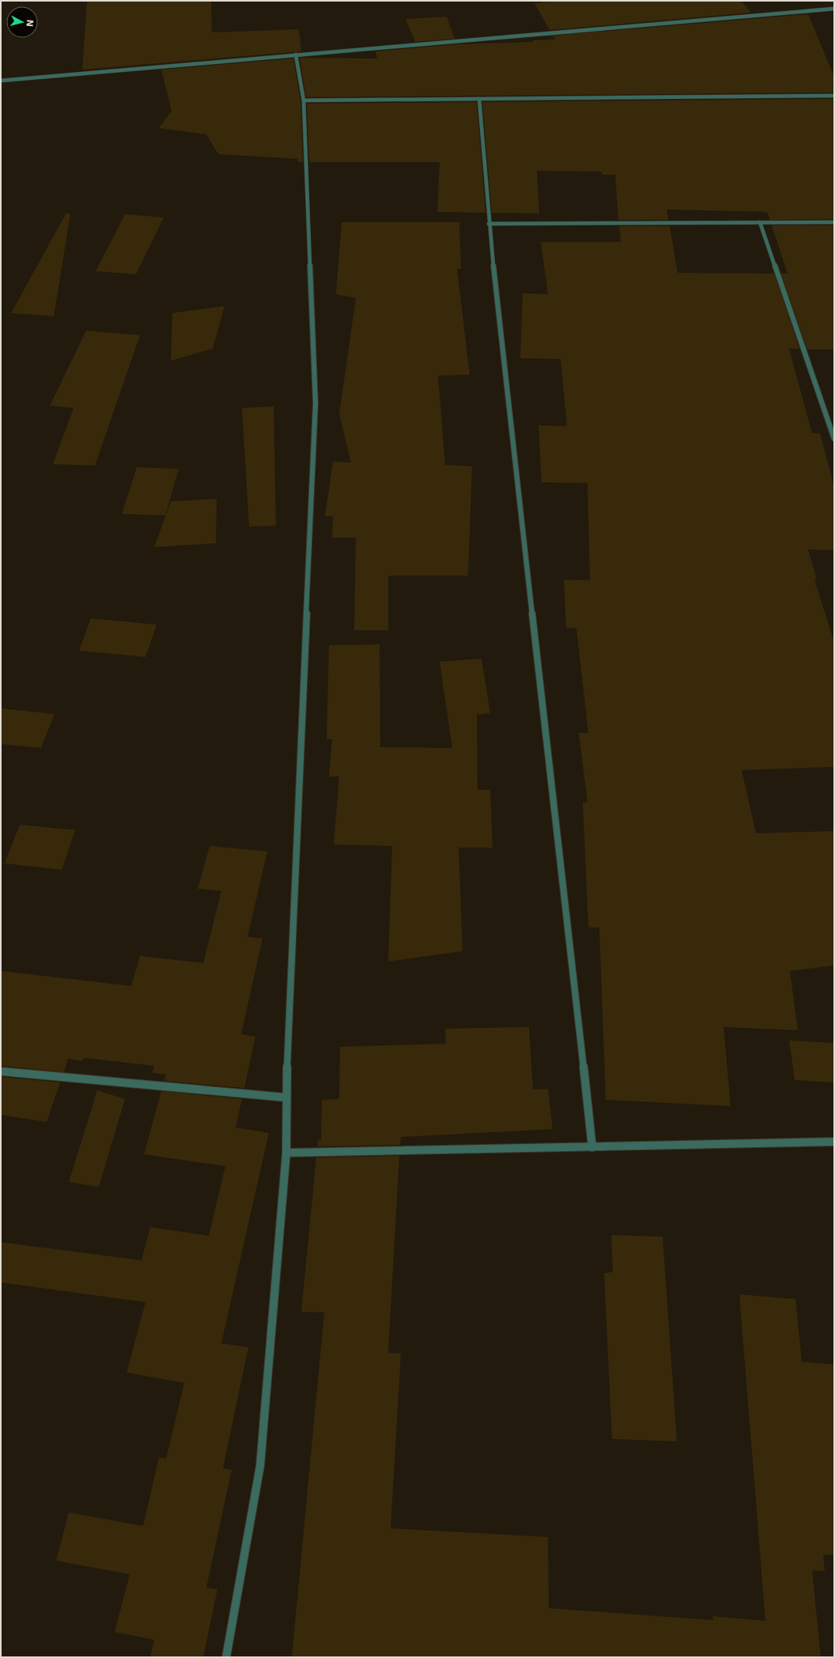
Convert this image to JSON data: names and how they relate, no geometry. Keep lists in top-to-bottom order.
{
  "north": "right"
}
